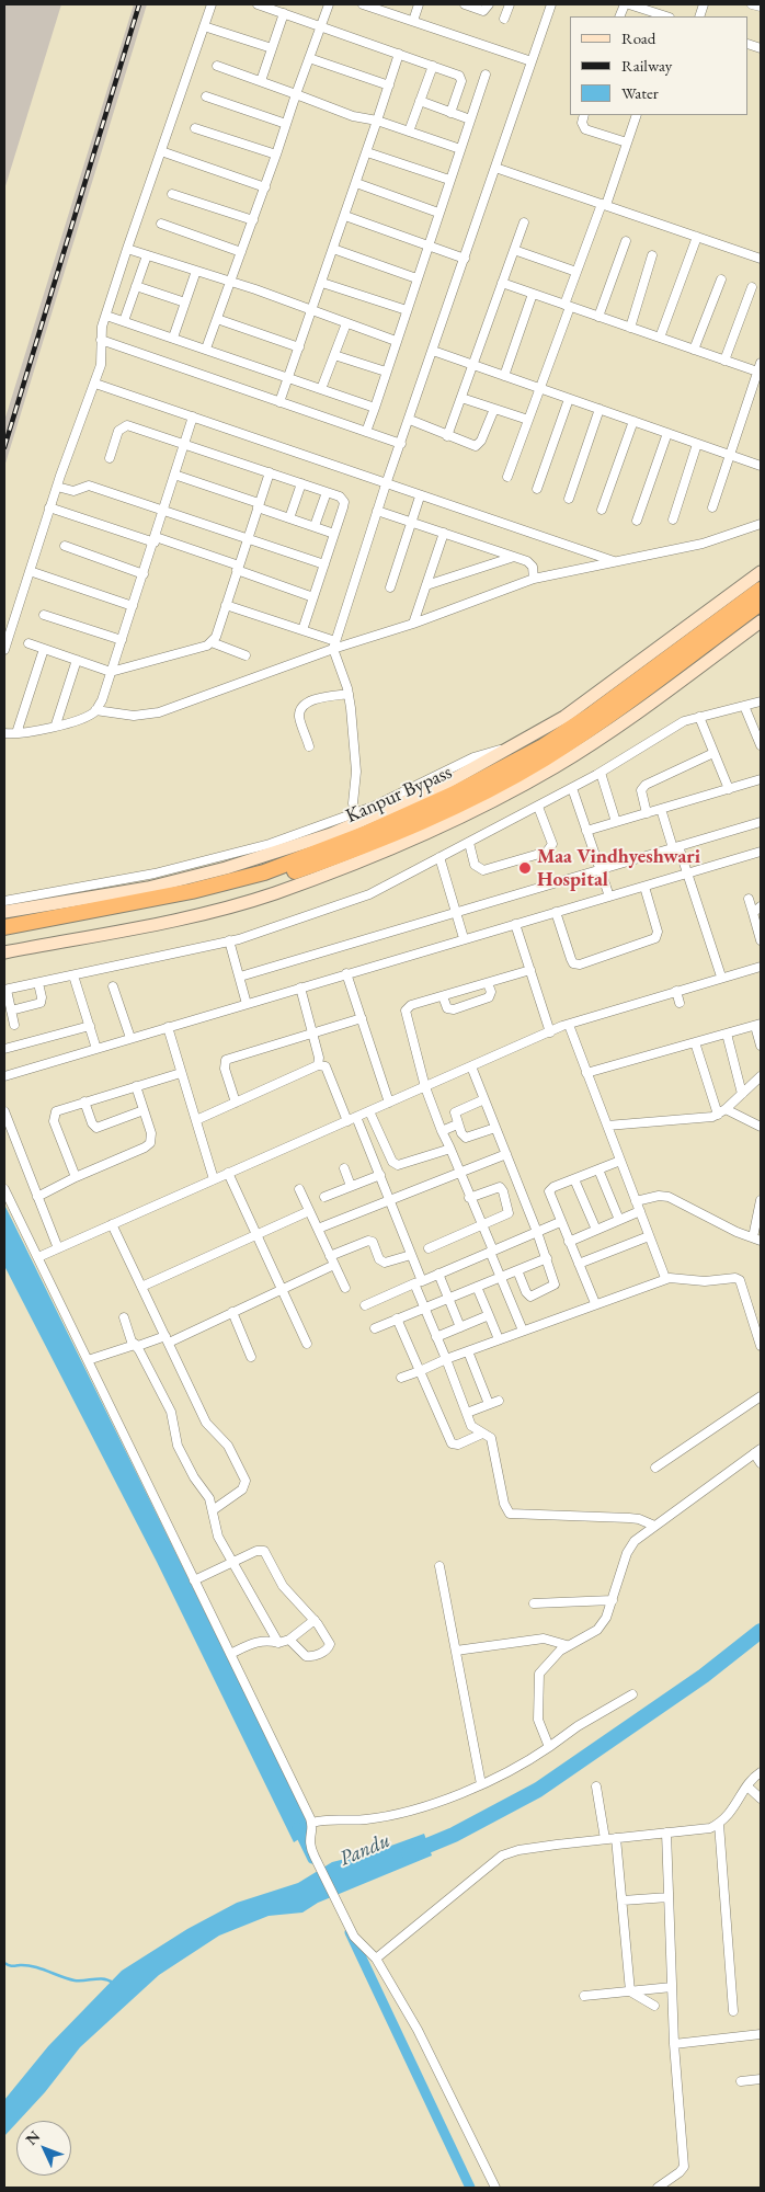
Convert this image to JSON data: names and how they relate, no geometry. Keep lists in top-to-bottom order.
{
  "streets": {
    "highway": ["Kanpur Bypass"]
  },
  "water": ["Pandu"],
  "places": ["Maa Vindhyeshwari Hospital"],
  "legend": ["Road", "Railway", "Water"],
  "north": "top left"
}
